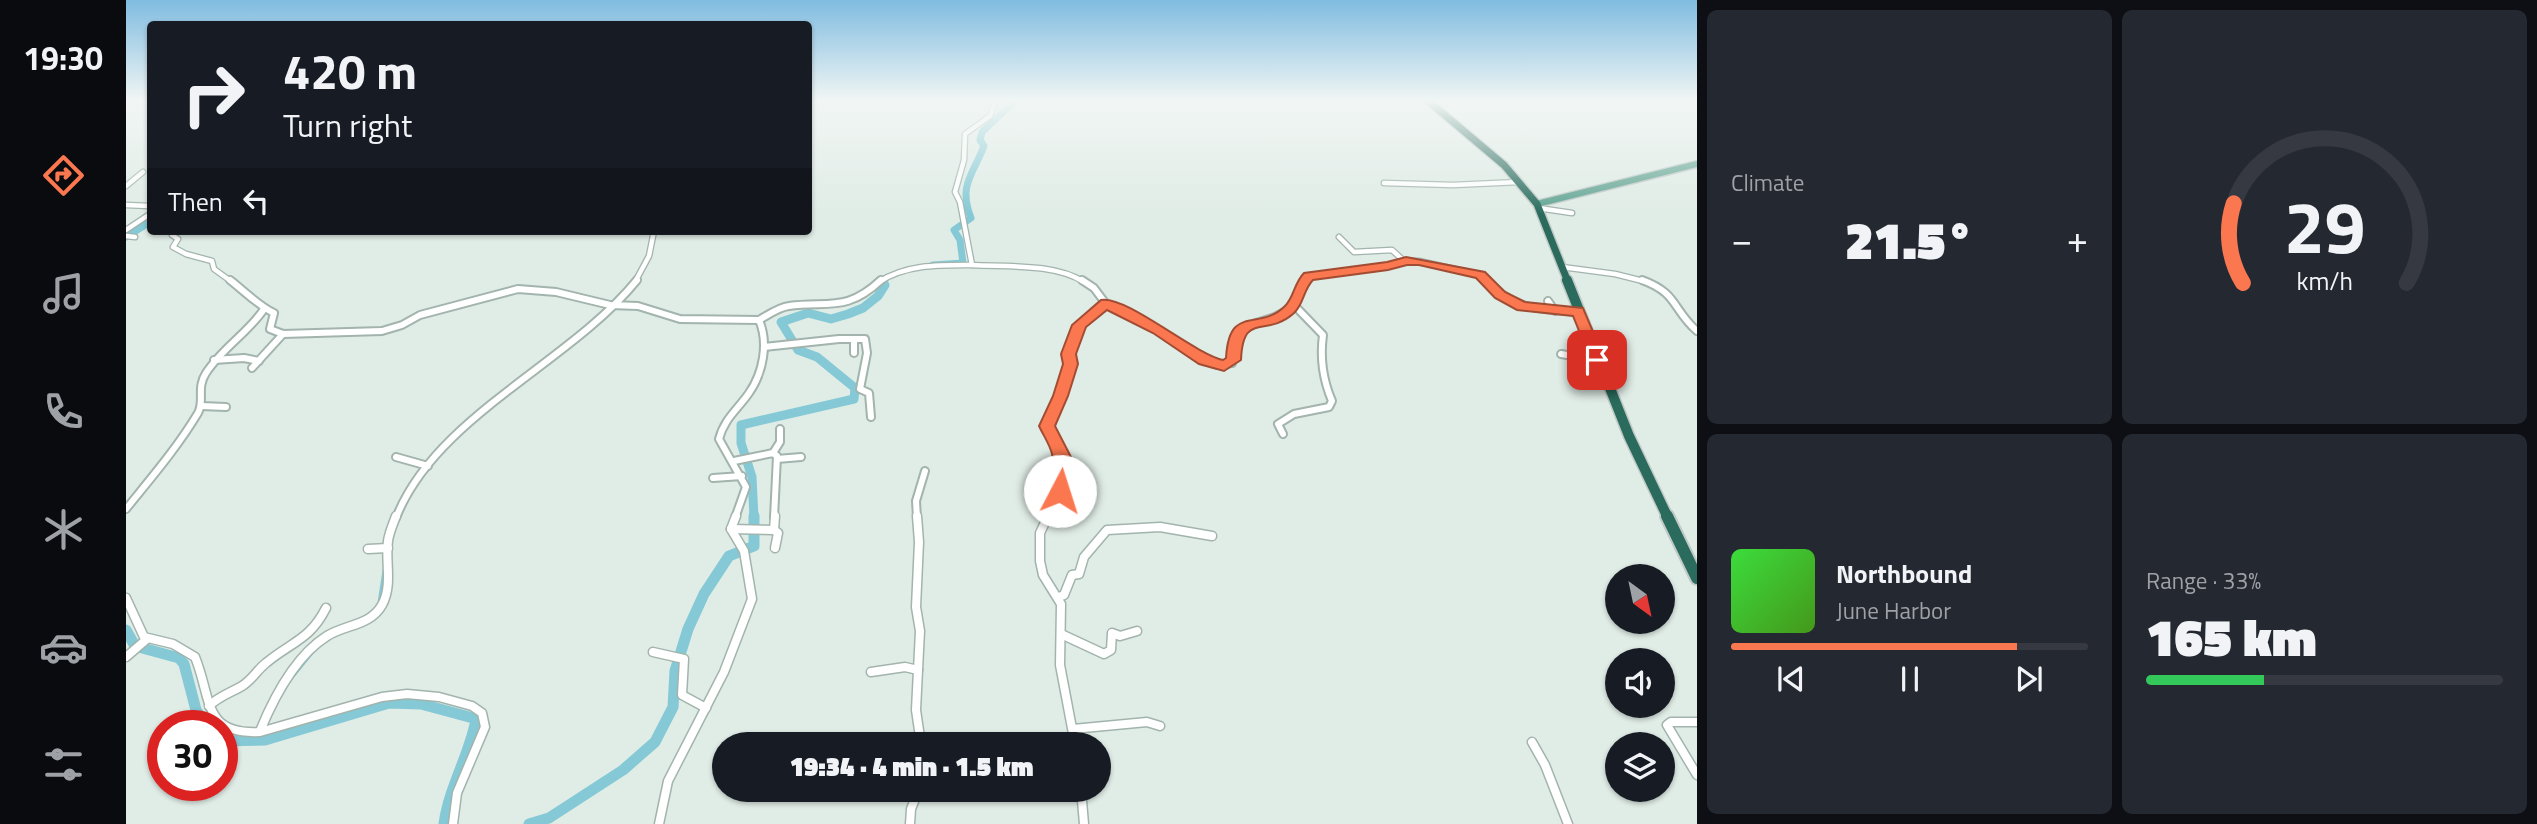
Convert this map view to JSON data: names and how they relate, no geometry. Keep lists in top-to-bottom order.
{
  "north": "bottom right",
  "page": {
    "tabs": "19:30",
    "tile": [
      "Climate",
      ["Range · 33%", "165 km"]
    ],
    "turn": ["420 m", "Turn right"],
    "then": "Then",
    "heat": ["−", "21.5°", "+"],
    "song": ["Northbound", "June Harbor"],
    "limit": "30",
    "trip": "19:34 · 4 min · 1.5 km",
    "gauge": ["29", "km/h"]
  }
}
